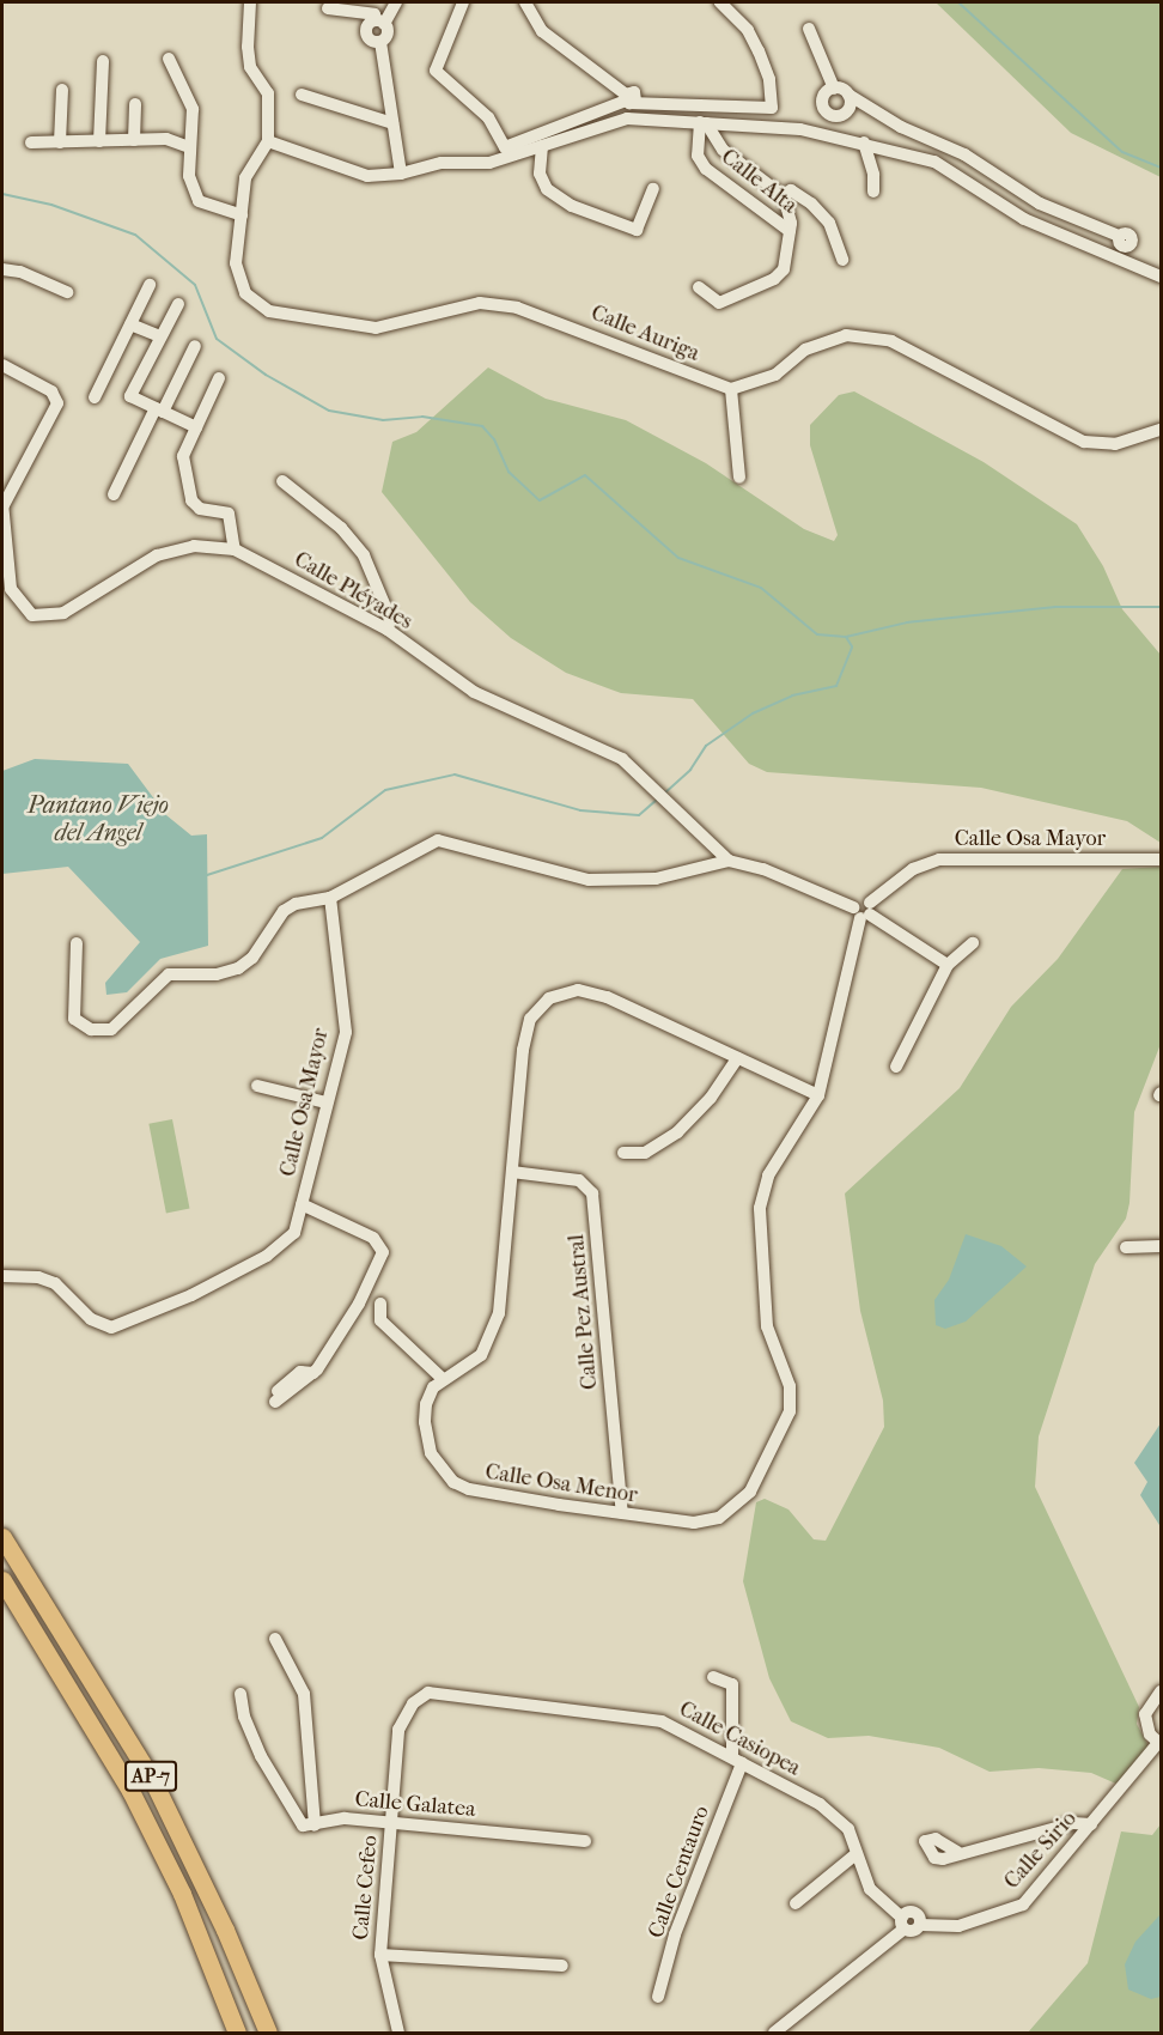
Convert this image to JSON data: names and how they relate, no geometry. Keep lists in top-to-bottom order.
{
  "streets": {
    "highway": ["AP-7"],
    "street": [
      "Calle Alta",
      "Calle Auriga",
      "Calle Pléyades",
      "Calle Osa Mayor",
      "Calle Pez Austral",
      "Calle Osa Menor",
      "Calle Casiopea",
      "Calle Galatea",
      "Calle Sirio",
      "Calle Centauro",
      "Calle Cefeo"
    ]
  },
  "crossings": [
    ["Calle Osa Mayor", "Calle Osa Menor"],
    ["Calle Pez Austral", "Calle Osa Menor"],
    ["Calle Casiopea", "Calle Sirio"],
    ["Calle Casiopea", "Calle Centauro"],
    ["Calle Casiopea", "Calle Cefeo"],
    ["Calle Galatea", "Calle Cefeo"]
  ],
  "water": ["Pantano Viejo del Angel"]
}
